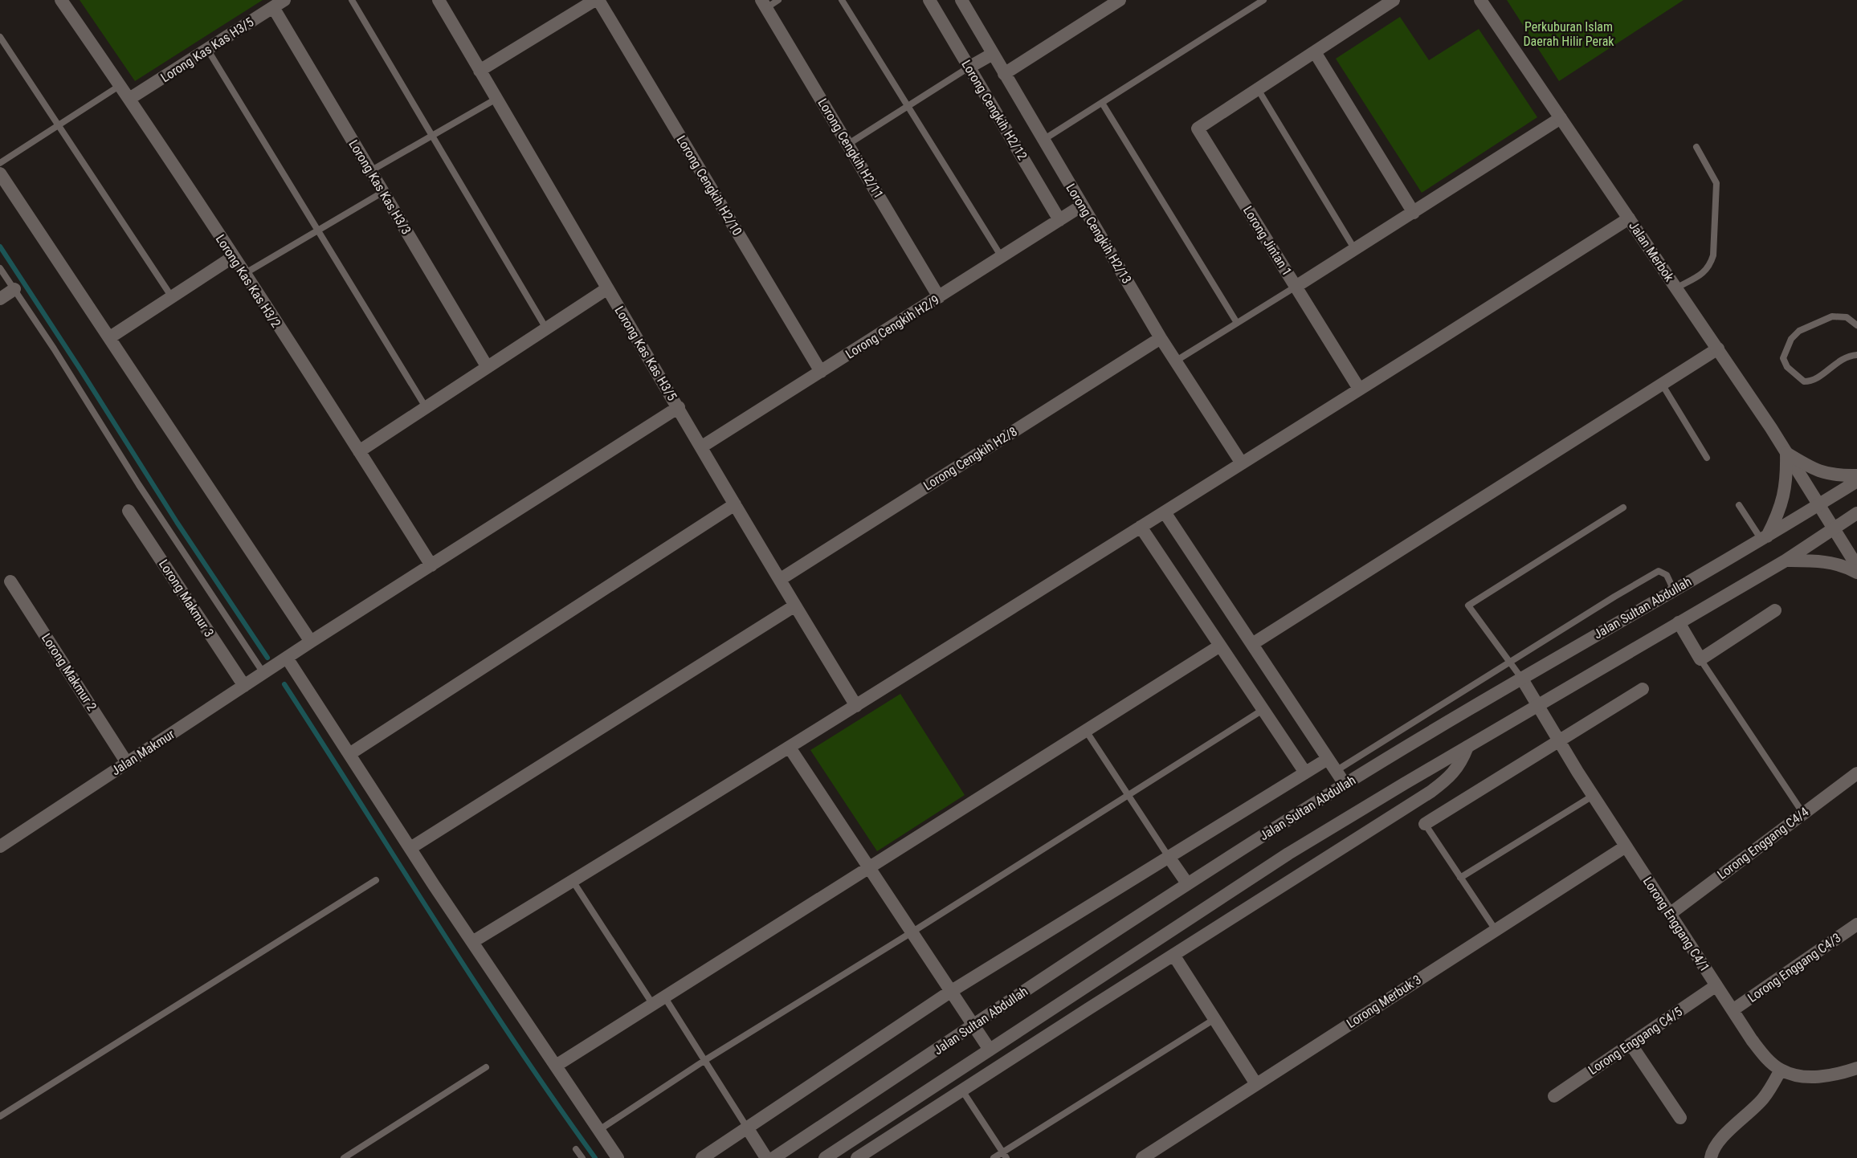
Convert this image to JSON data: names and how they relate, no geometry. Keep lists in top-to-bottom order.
{
  "streets": {
    "street": [
      "Lorong Kas Kas H3/5",
      "Lorong Cengkih H2/12",
      "Lorong Cengkih H2/11",
      "Lorong Cengkih H2/10",
      "Lorong Kas Kas H3/3",
      "Lorong Cengkih H2/13",
      "Lorong Jintan 1",
      "Jalan Merbok",
      "Lorong Kas Kas H3/2",
      "Lorong Cengkih H2/9",
      "Lorong Cengkih H2/8",
      "Lorong Makmur 3",
      "Jalan Sultan Abdullah",
      "Lorong Makmur 2",
      "Jalan Makmur",
      "Lorong Enggang C4/4",
      "Lorong Enggang C4/1",
      "Lorong Enggang C4/3",
      "Lorong Merbuk 3",
      "Lorong Enggang C4/5"
    ]
  },
  "crossings": [
    ["Lorong Kas Kas H3/5", "Lorong Kas Kas H3/3"],
    ["Lorong Kas Kas H3/5", "Lorong Kas Kas H3/2"],
    ["Lorong Kas Kas H3/5", "Lorong Cengkih H2/9"],
    ["Lorong Kas Kas H3/5", "Lorong Cengkih H2/8"],
    ["Lorong Kas Kas H3/5", "Jalan Makmur"],
    ["Lorong Cengkih H2/12", "Lorong Cengkih H2/9"],
    ["Lorong Cengkih H2/11", "Lorong Cengkih H2/9"],
    ["Lorong Cengkih H2/10", "Lorong Cengkih H2/9"],
    ["Lorong Cengkih H2/13", "Lorong Cengkih H2/9"],
    ["Lorong Cengkih H2/13", "Lorong Cengkih H2/8"],
    ["Lorong Jintan 1", "Jalan Merbok"],
    ["Jalan Merbok", "Jalan Sultan Abdullah"],
    ["Lorong Kas Kas H3/2", "Jalan Makmur"],
    ["Lorong Makmur 3", "Jalan Makmur"],
    ["Jalan Sultan Abdullah", "Lorong Enggang C4/1"],
    ["Lorong Makmur 2", "Jalan Makmur"],
    ["Lorong Enggang C4/4", "Lorong Enggang C4/1"],
    ["Lorong Enggang C4/1", "Lorong Enggang C4/3"],
    ["Lorong Enggang C4/1", "Lorong Merbuk 3"],
    ["Lorong Enggang C4/1", "Lorong Enggang C4/5"]
  ],
  "parks": ["Perkuburan Islam Daerah Hilir Perak"]
}
